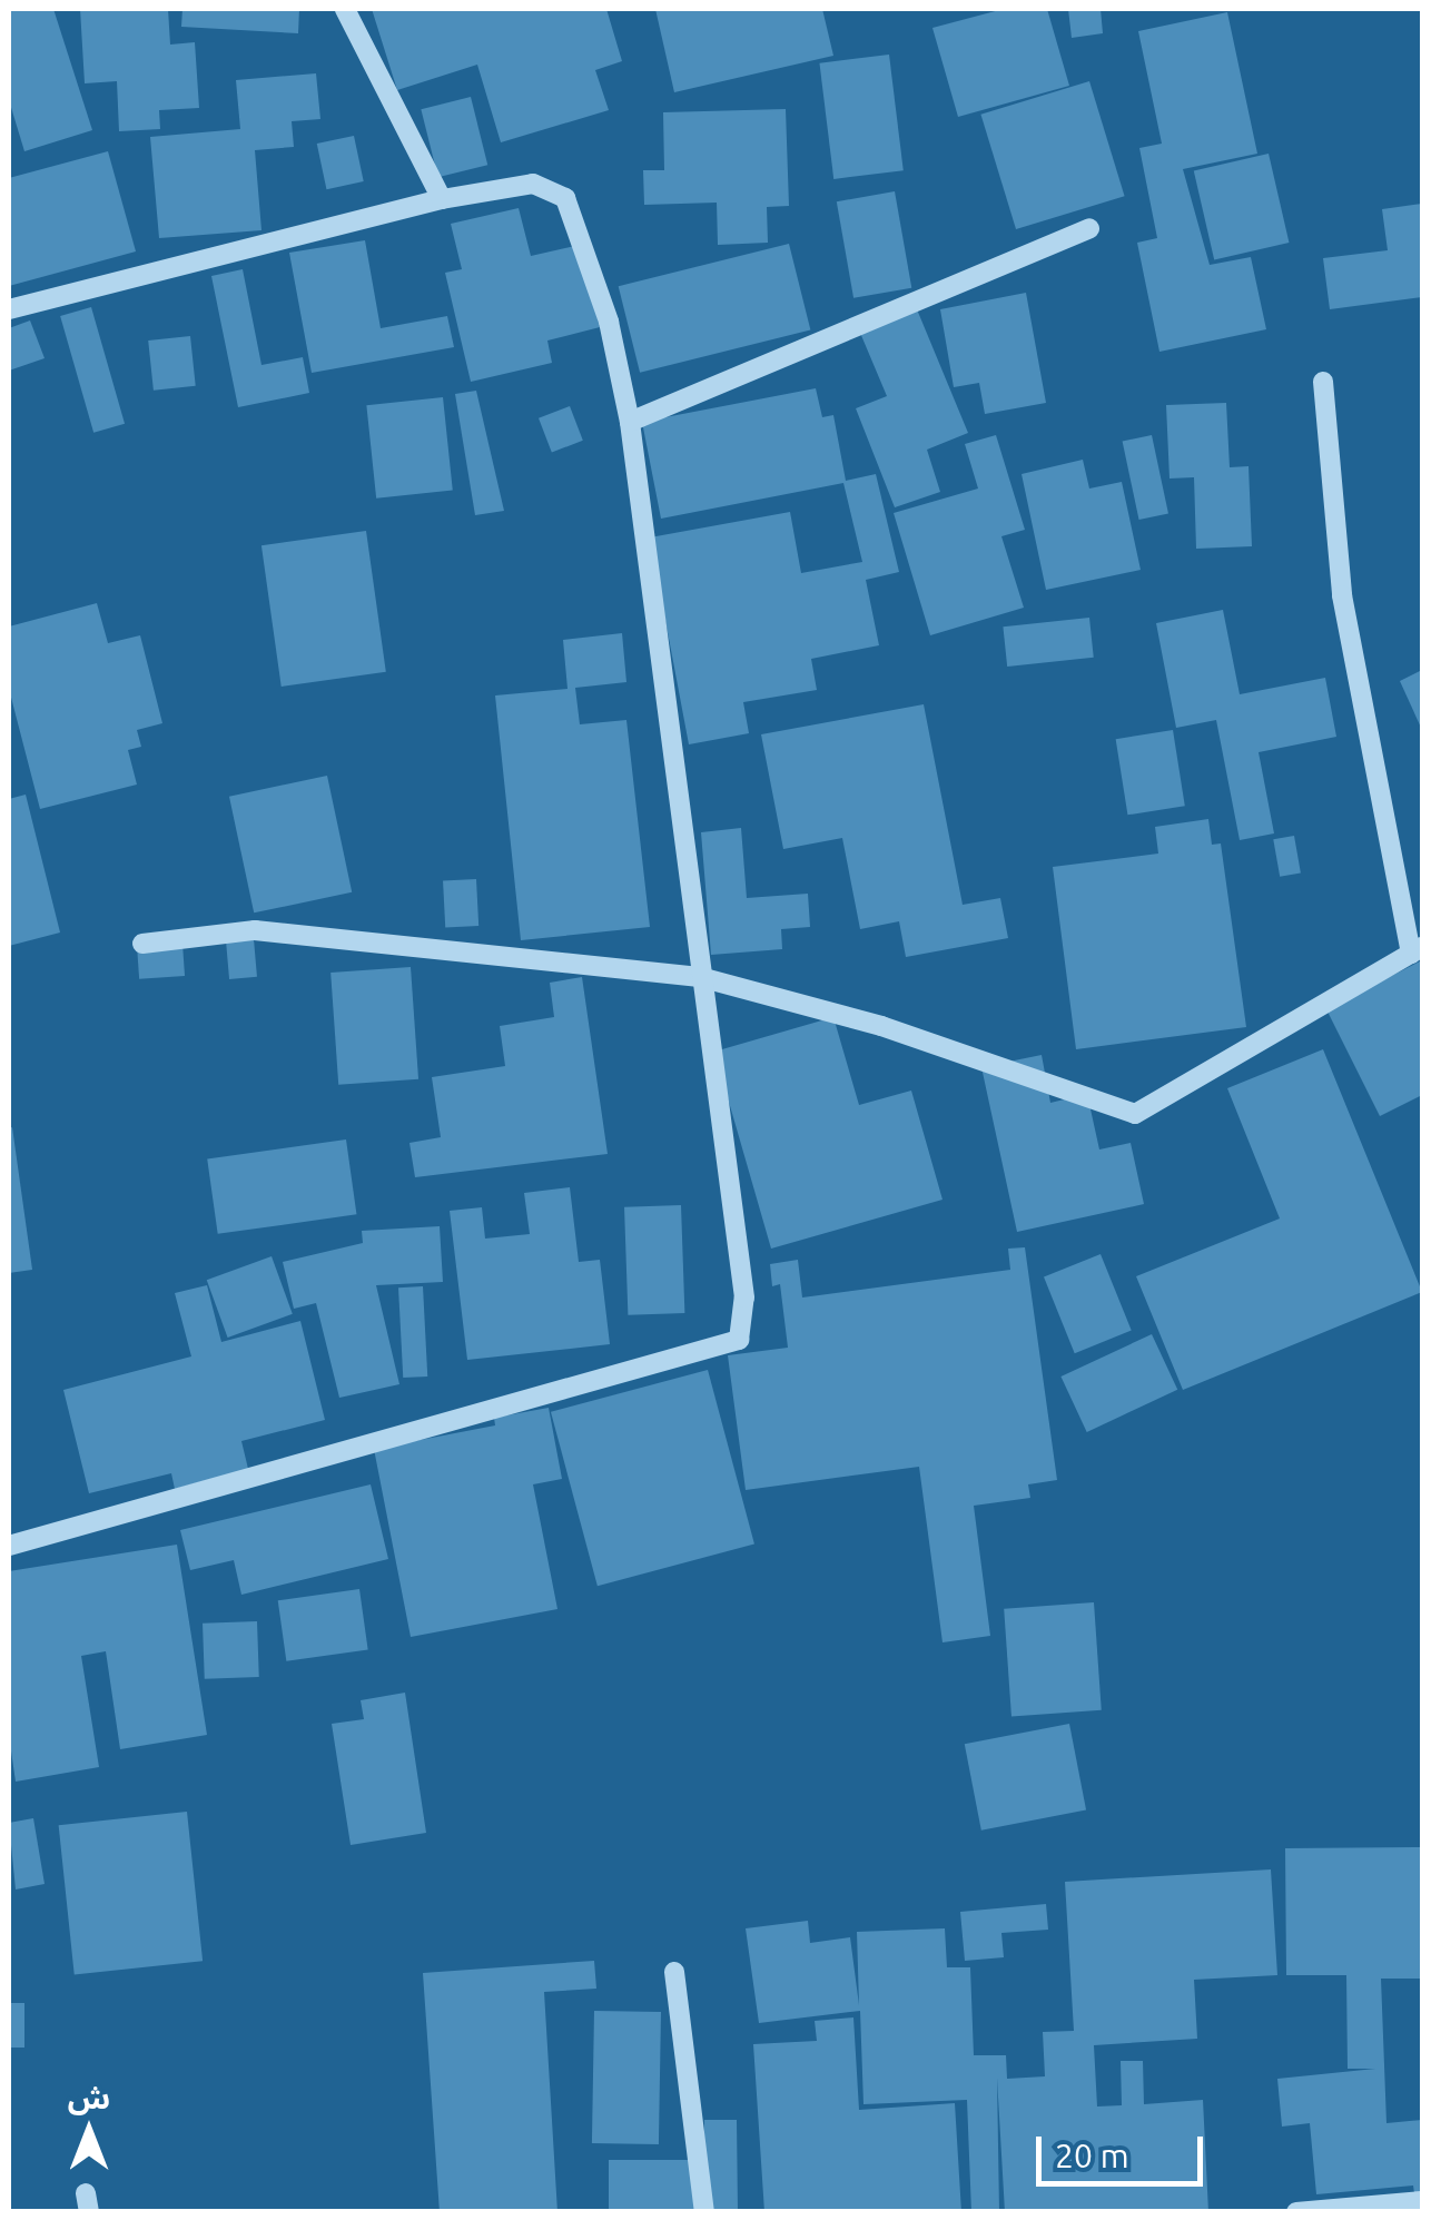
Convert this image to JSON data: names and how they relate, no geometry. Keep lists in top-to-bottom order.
{
  "scale_bar": "20 m",
  "north": "top"
}
